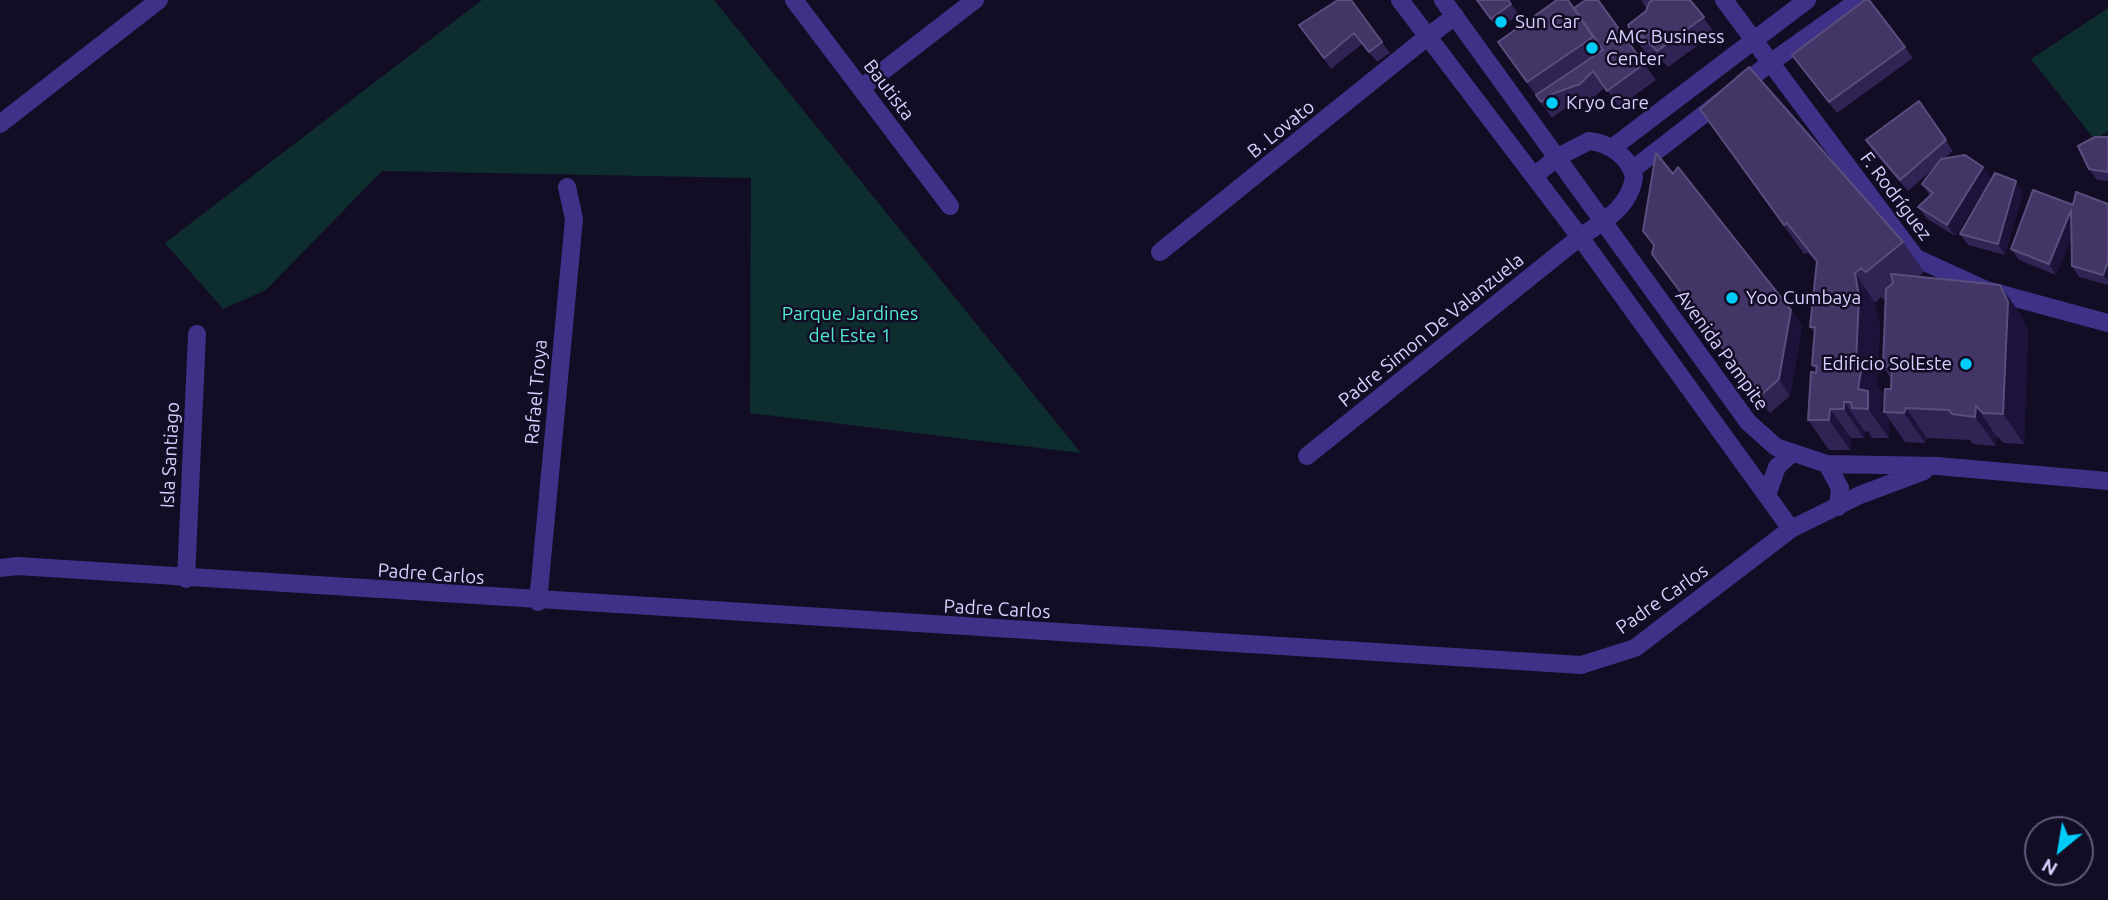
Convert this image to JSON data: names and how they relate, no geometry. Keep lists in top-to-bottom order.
{
  "streets": {
    "street": [
      "Bautista",
      "B. Lovato",
      "F. Rodríguez",
      "Padre Simon De Valanzuela",
      "Avenida Pampite",
      "Rafael Troya",
      "Isla Santiago",
      "Padre Carlos"
    ]
  },
  "crossings": [
    ["B. Lovato", "Avenida Pampite"],
    ["Padre Simon De Valanzuela", "Avenida Pampite"],
    ["Avenida Pampite", "Padre Carlos"],
    ["Rafael Troya", "Padre Carlos"],
    ["Isla Santiago", "Padre Carlos"]
  ],
  "parks": ["Parque Jardines del Este 1"],
  "places": [
    "Sun Car",
    "AMC Business Center",
    "Kryo Care",
    "Yoo Cumbaya",
    "Edificio SolEste"
  ],
  "north": "bottom left"
}
